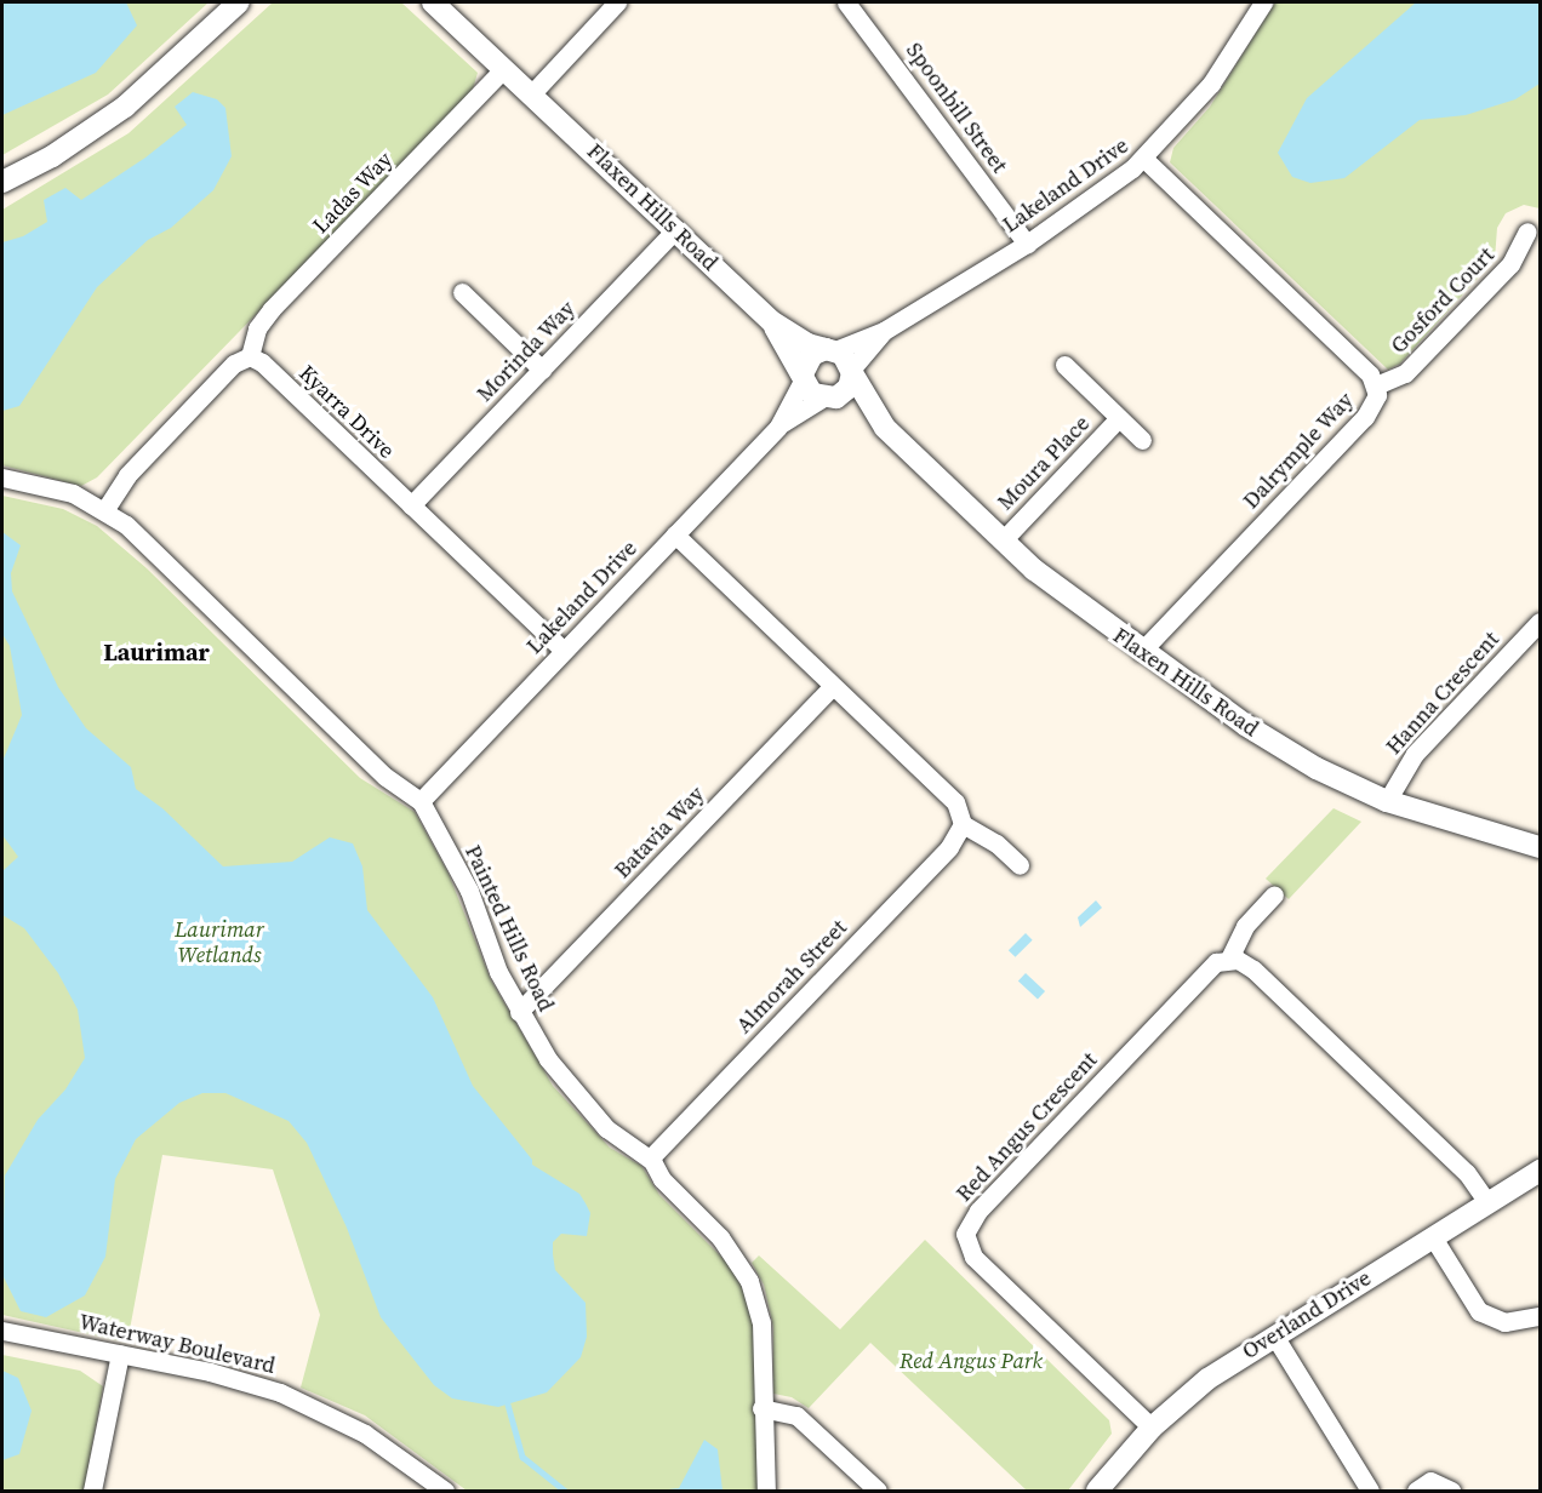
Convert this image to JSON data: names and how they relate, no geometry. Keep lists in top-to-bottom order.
{
  "streets": {
    "street": [
      "Spoonbill Street",
      "Lakeland Drive",
      "Ladas Way",
      "Flaxen Hills Road",
      "Gosford Court",
      "Morinda Way",
      "Kyarra Drive",
      "Dalrymple Way",
      "Moura Place",
      "Hanna Crescent",
      "Batavia Way",
      "Painted Hills Road",
      "Almorah Street",
      "Red Angus Crescent",
      "Overland Drive",
      "Waterway Boulevard"
    ]
  },
  "crossings": [
    ["Spoonbill Street", "Lakeland Drive"],
    ["Lakeland Drive", "Flaxen Hills Road"],
    ["Lakeland Drive", "Kyarra Drive"],
    ["Lakeland Drive", "Dalrymple Way"],
    ["Lakeland Drive", "Painted Hills Road"],
    ["Ladas Way", "Flaxen Hills Road"],
    ["Ladas Way", "Kyarra Drive"],
    ["Flaxen Hills Road", "Morinda Way"],
    ["Flaxen Hills Road", "Dalrymple Way"],
    ["Flaxen Hills Road", "Moura Place"],
    ["Flaxen Hills Road", "Hanna Crescent"],
    ["Gosford Court", "Dalrymple Way"],
    ["Morinda Way", "Kyarra Drive"],
    ["Batavia Way", "Painted Hills Road"],
    ["Painted Hills Road", "Almorah Street"],
    ["Red Angus Crescent", "Overland Drive"]
  ],
  "districts": ["Laurimar"],
  "parks": ["Laurimar Wetlands", "Red Angus Park"]
}
